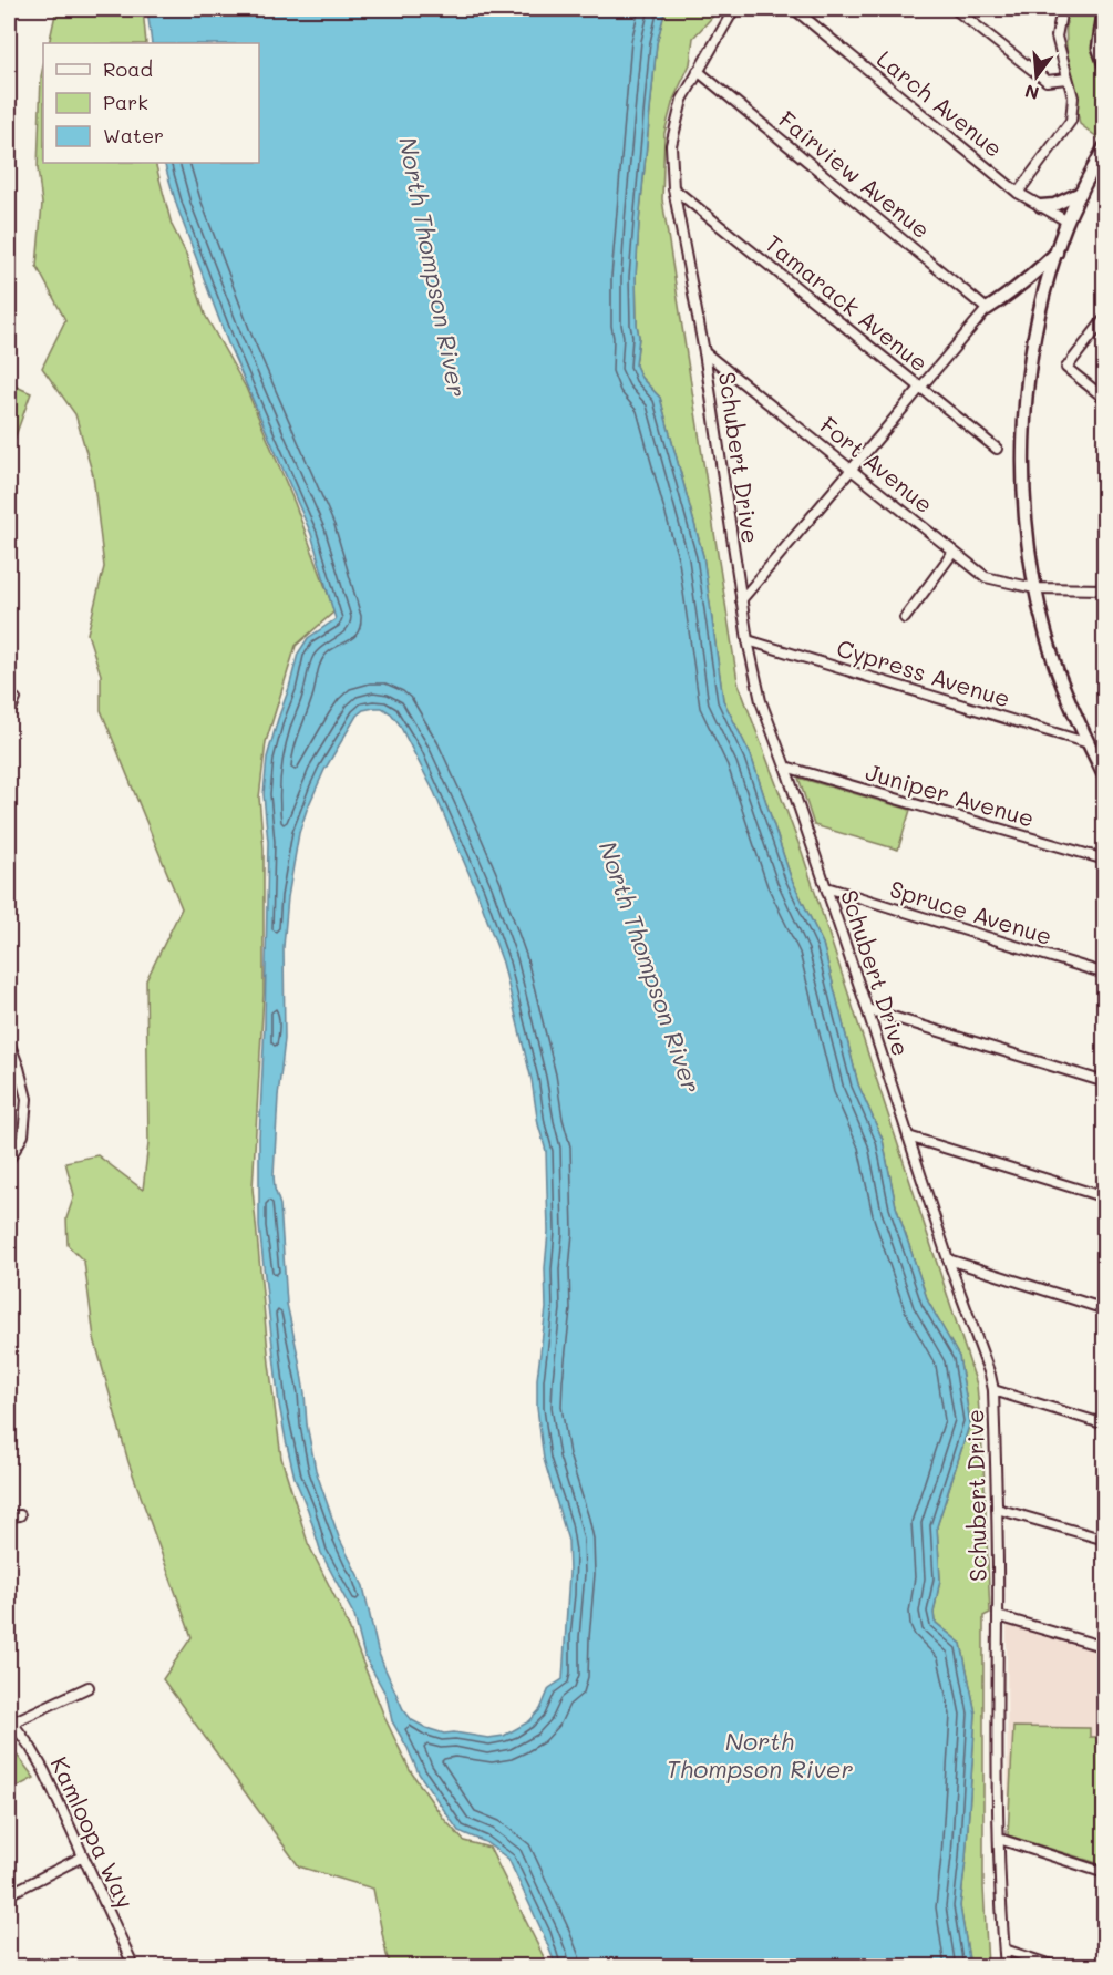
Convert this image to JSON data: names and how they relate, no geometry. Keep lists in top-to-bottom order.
{
  "streets": {
    "street": [
      "Larch Avenue",
      "Fairview Avenue",
      "Tamarack Avenue",
      "Schubert Drive",
      "Fort Avenue",
      "Cypress Avenue",
      "Juniper Avenue",
      "Spruce Avenue",
      "Kamloopa Way"
    ]
  },
  "crossings": [
    ["Fairview Avenue", "Schubert Drive"],
    ["Tamarack Avenue", "Schubert Drive"],
    ["Schubert Drive", "Fort Avenue"],
    ["Schubert Drive", "Cypress Avenue"],
    ["Schubert Drive", "Juniper Avenue"],
    ["Schubert Drive", "Spruce Avenue"]
  ],
  "water": ["North Thompson River"],
  "legend": ["Road", "Park", "Water"],
  "north": "bottom"
}
